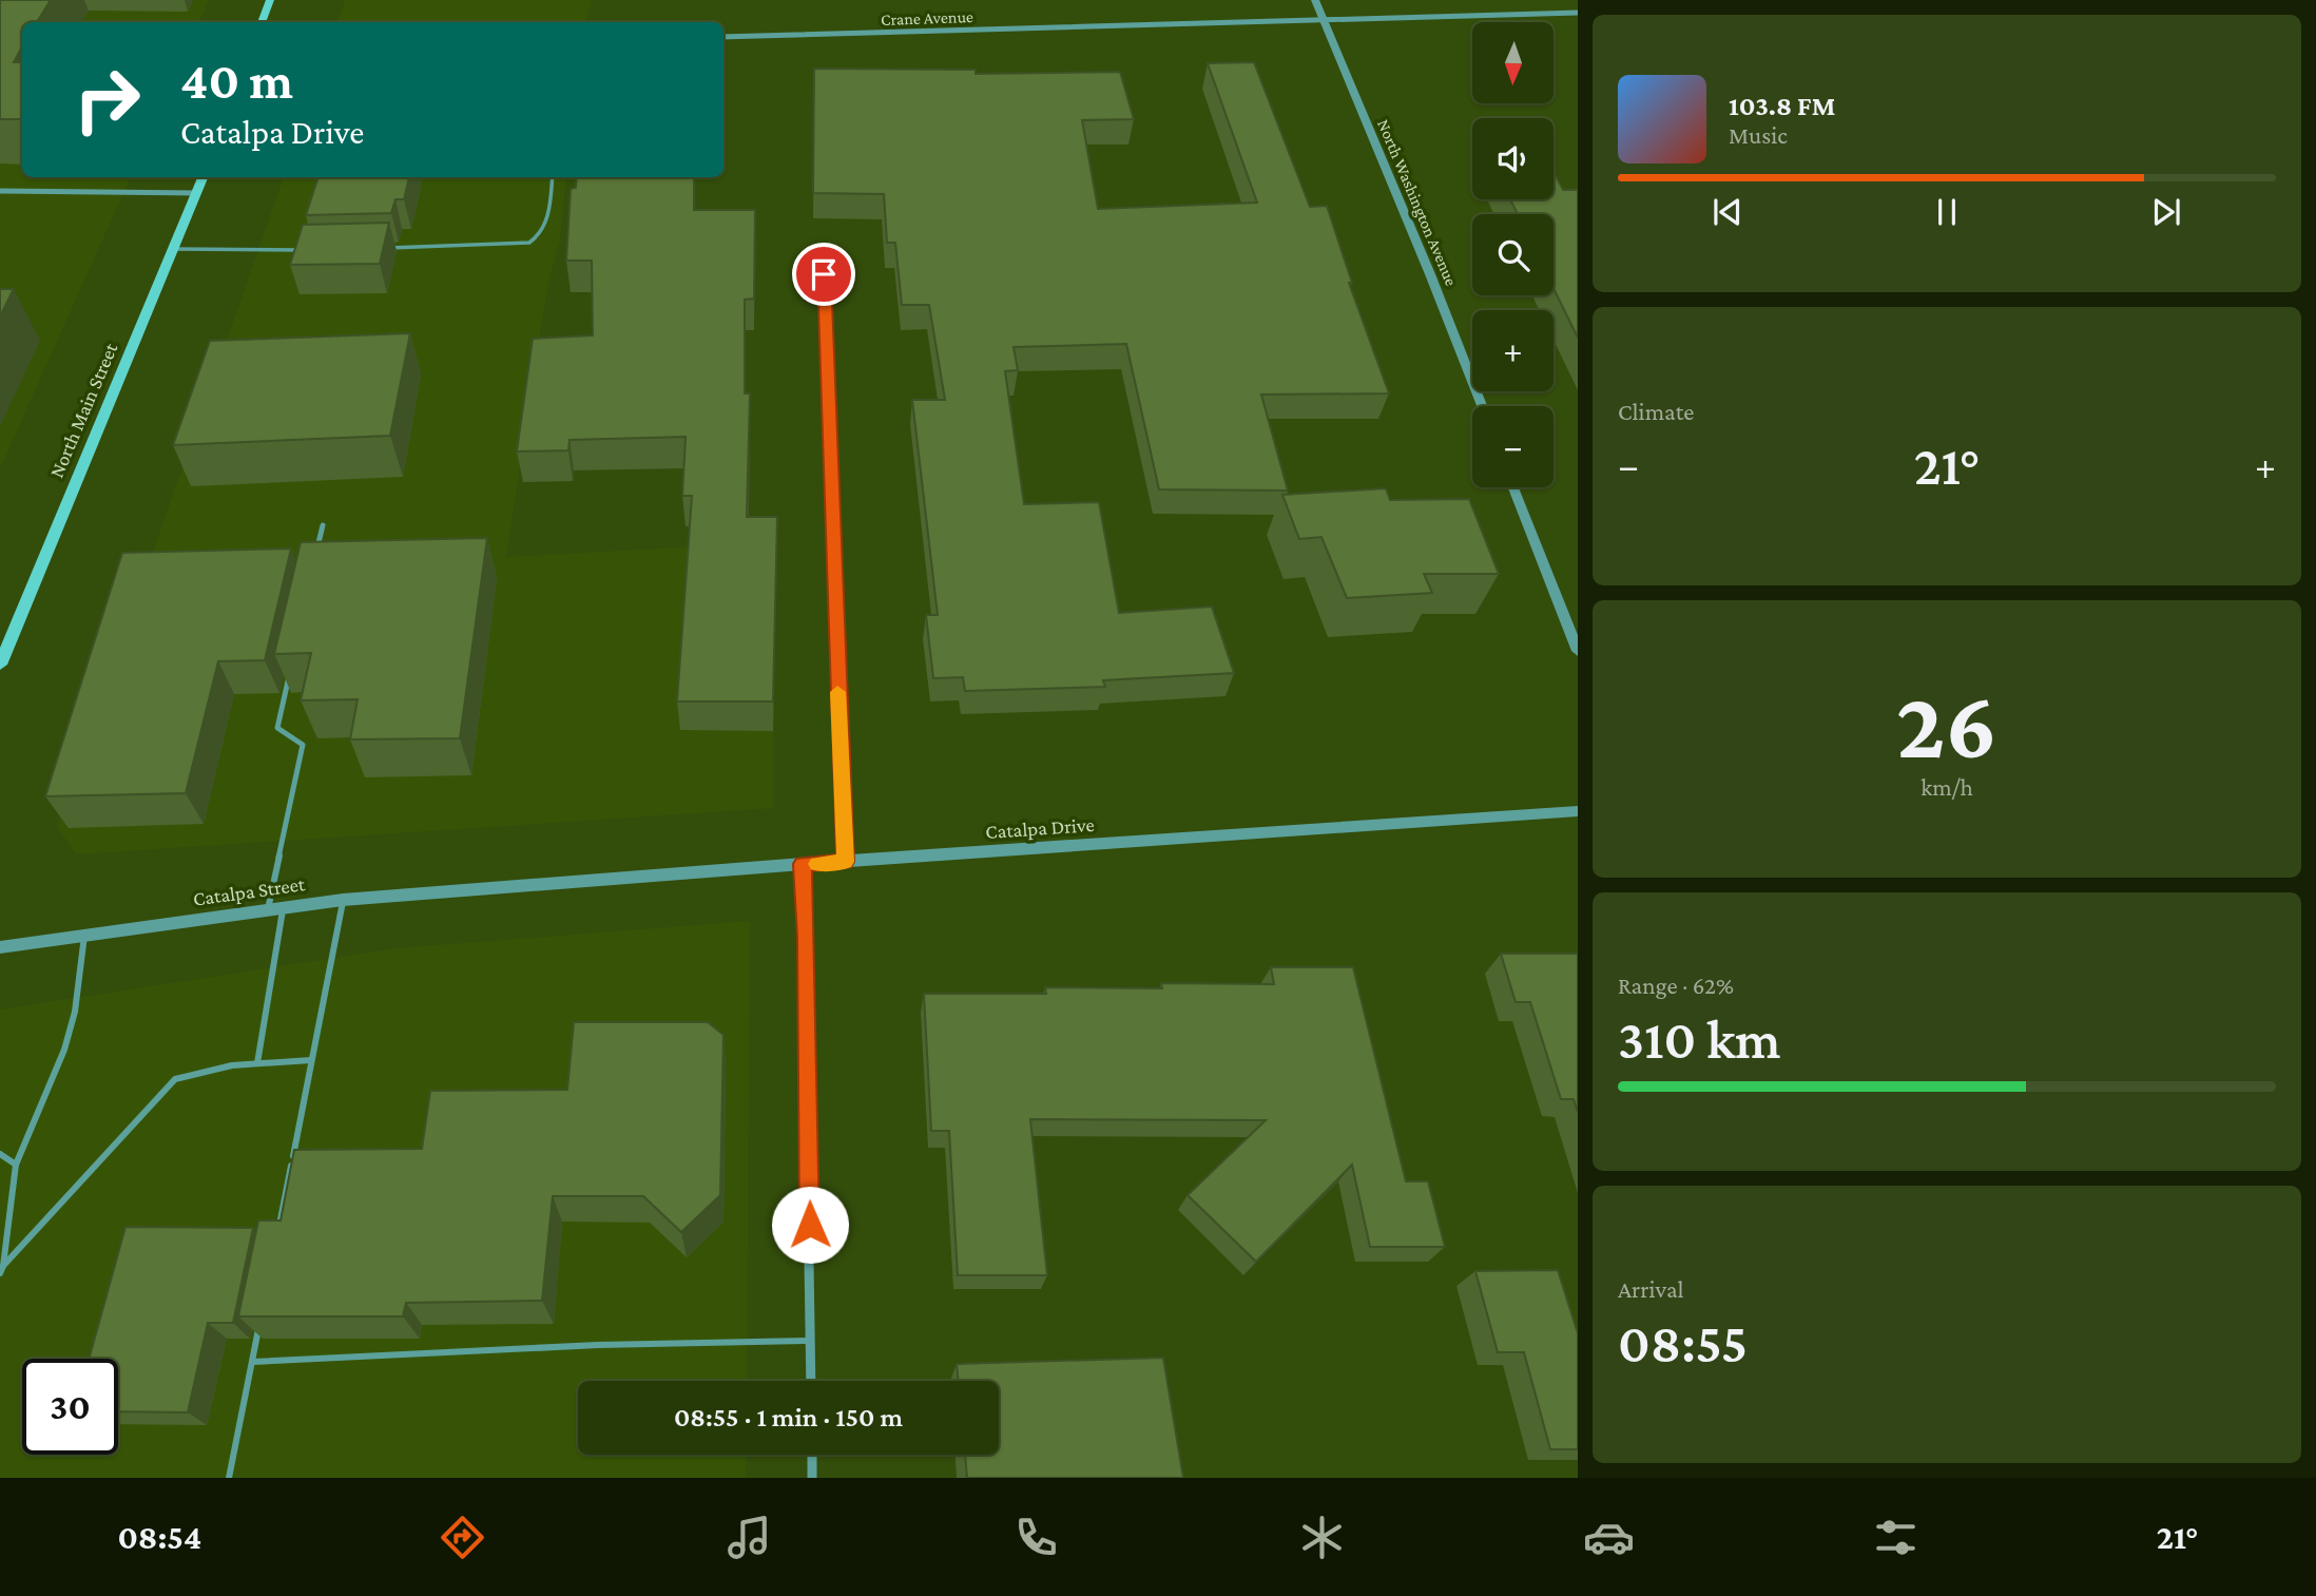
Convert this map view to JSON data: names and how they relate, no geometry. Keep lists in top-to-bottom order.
{
  "streets": {
    "main road": ["North Main Street"],
    "street": [
      "Crane Avenue",
      "North Washington Avenue",
      "Catalpa Drive",
      "Catalpa Street"
    ]
  },
  "crossings": [
    ["Crane Avenue", "North Washington Avenue"],
    ["Catalpa Drive", "Catalpa Street"]
  ],
  "north": "bottom",
  "page": {
    "map_buttons": ["+", "−"],
    "turn": ["40 m", "Catalpa Drive"],
    "song": ["103.8 FM", "Music"],
    "tile": [
      "Climate",
      ["26", "km/h"],
      ["Range · 62%", "310 km"],
      ["Arrival", "08:55"]
    ],
    "heat": ["−", "21°", "+"],
    "limit": "30",
    "trip": "08:55 · 1 min · 150 m",
    "tabs": ["08:54", "21°"]
  }
}
